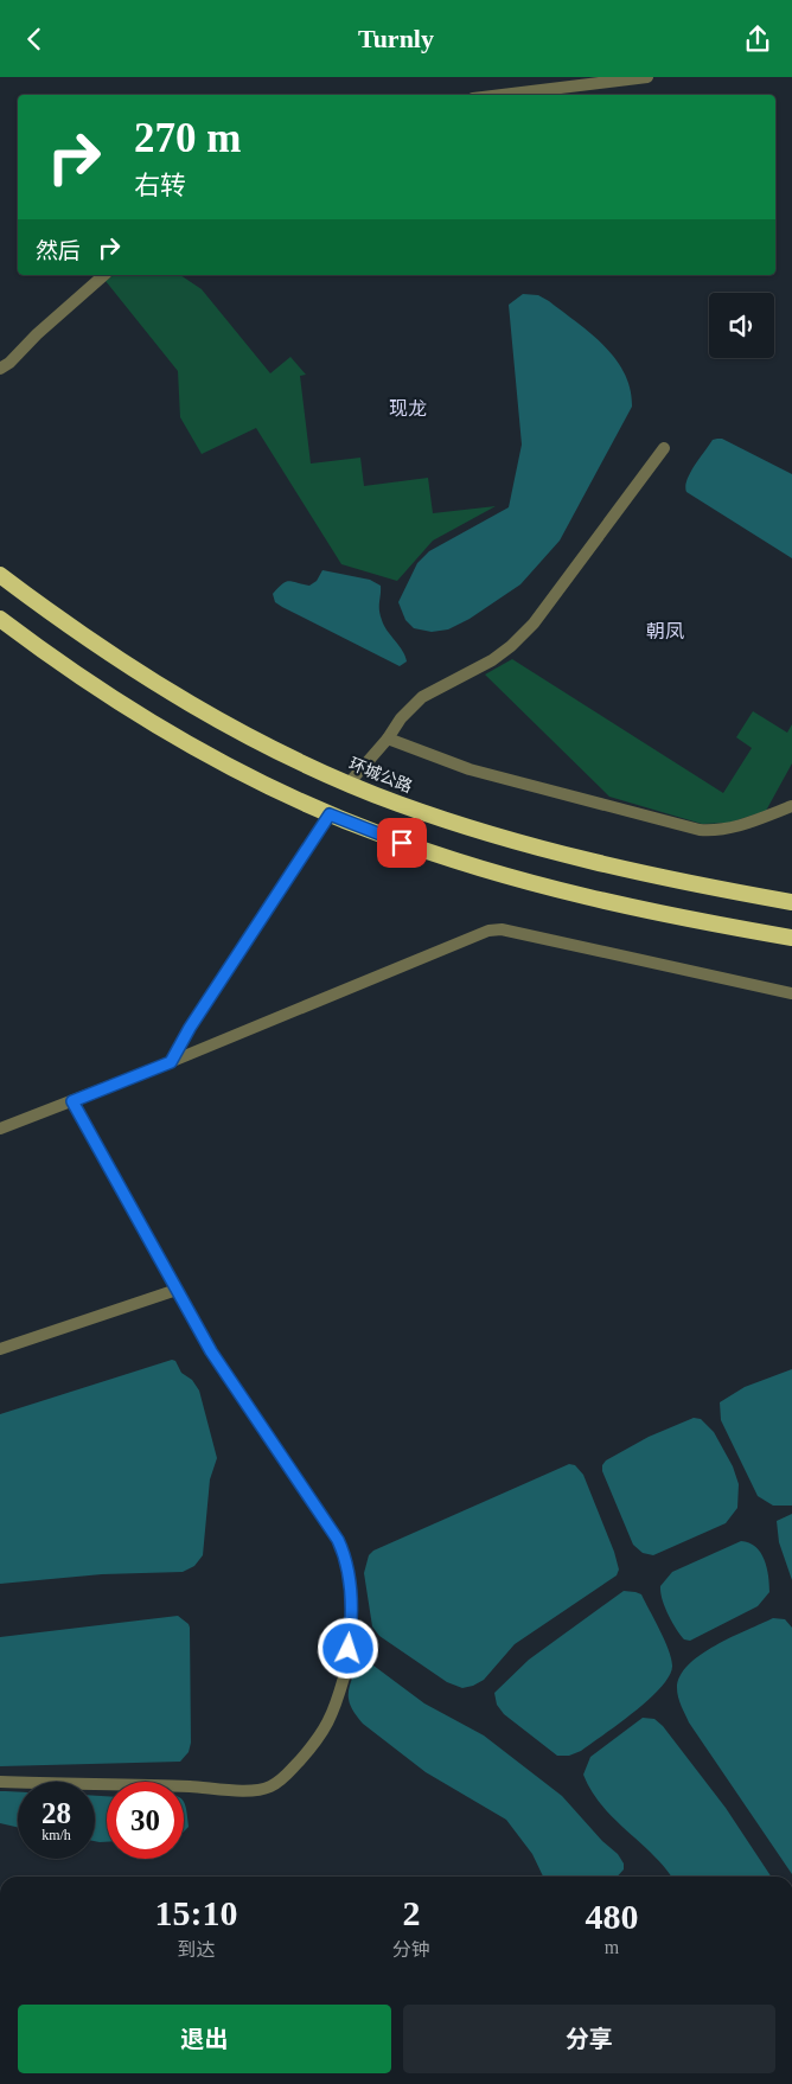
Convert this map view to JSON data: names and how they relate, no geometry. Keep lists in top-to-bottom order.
{
  "streets": {
    "highway": ["环城公路"]
  },
  "districts": ["现龙", "朝凤"],
  "page": {
    "header": "Turnly",
    "turn": ["270 m", "右转"],
    "then": "然后",
    "speed": "28 km/h",
    "limit": "30",
    "eta": [
      "15:10",
      "到达",
      "2",
      "分钟",
      "480",
      "m"
    ],
    "buttons": ["退出", "分享"]
  }
}
